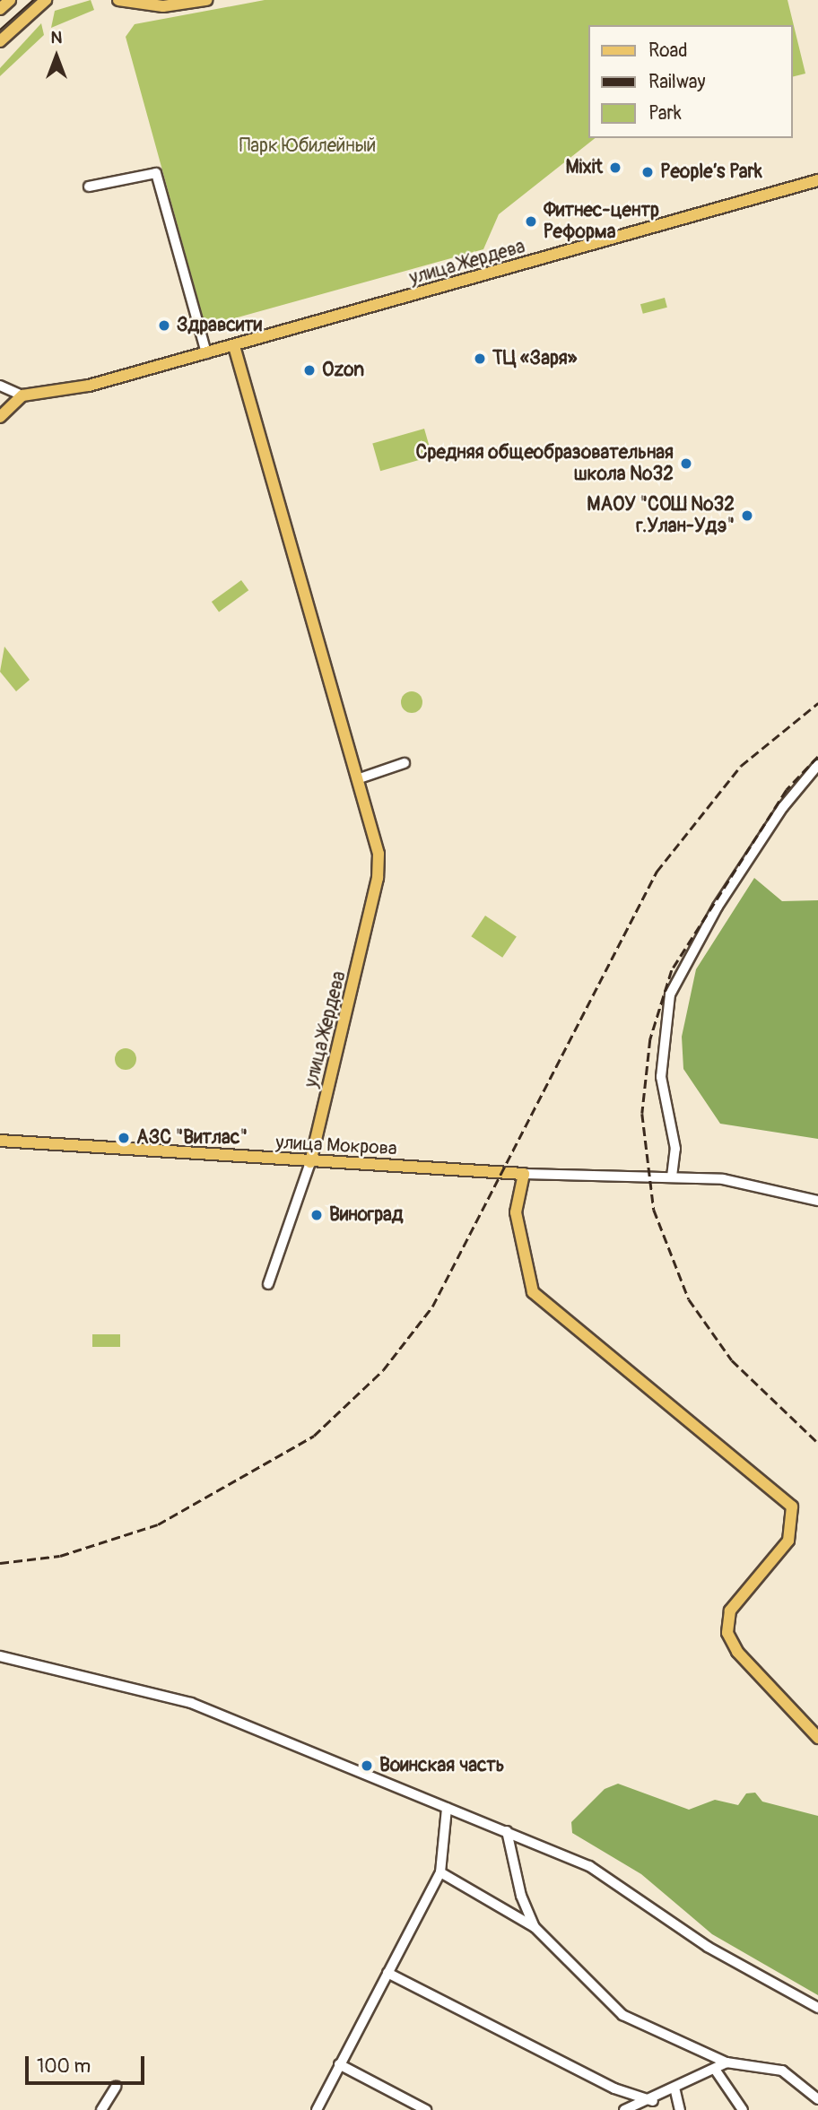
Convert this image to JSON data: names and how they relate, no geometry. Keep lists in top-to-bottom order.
{
  "streets": {
    "main road": ["улица Жердева", "улица Мокрова"]
  },
  "crossings": [
    ["улица Жердева", "улица Мокрова"]
  ],
  "parks": ["Парк Юбилейный"],
  "places": [
    "Mixit",
    "People’s Park",
    "Фитнес-центр Реформа",
    "Здравсити",
    "ТЦ «Заря»",
    "Ozon",
    "Средняя общеобразовательная школа №32",
    "МАОУ \"СОШ №32 г.Улан-Удэ\"",
    "АЗС \"Витлас\"",
    "Виноград",
    "Воинская часть"
  ],
  "legend": ["Road", "Railway", "Park"],
  "scale_bar": "100 m",
  "north": "top"
}
